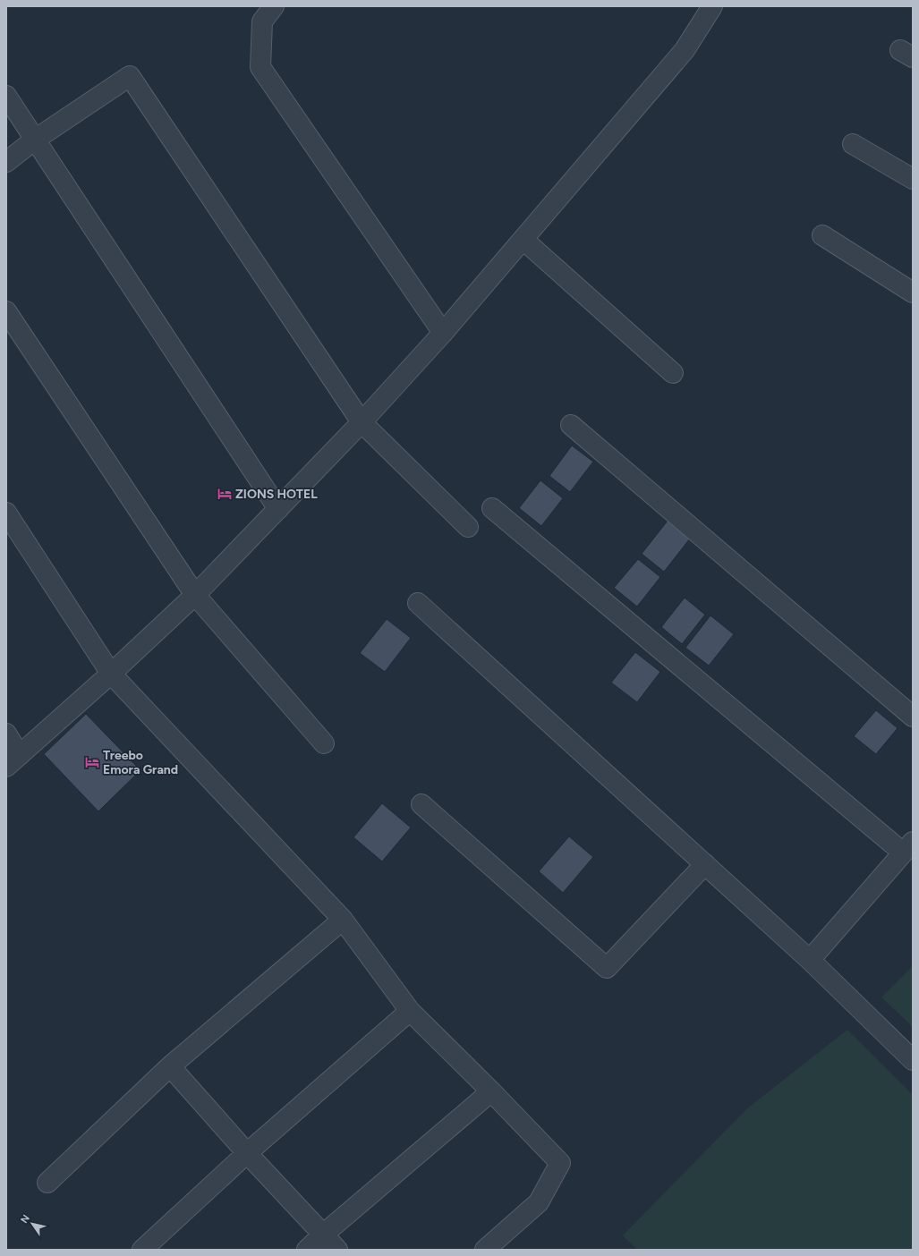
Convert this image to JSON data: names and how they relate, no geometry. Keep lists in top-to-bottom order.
{
  "places": {
    "hotel": ["ZIONS HOTEL", "Treebo Emora Grand"]
  },
  "north": "top left"
}
